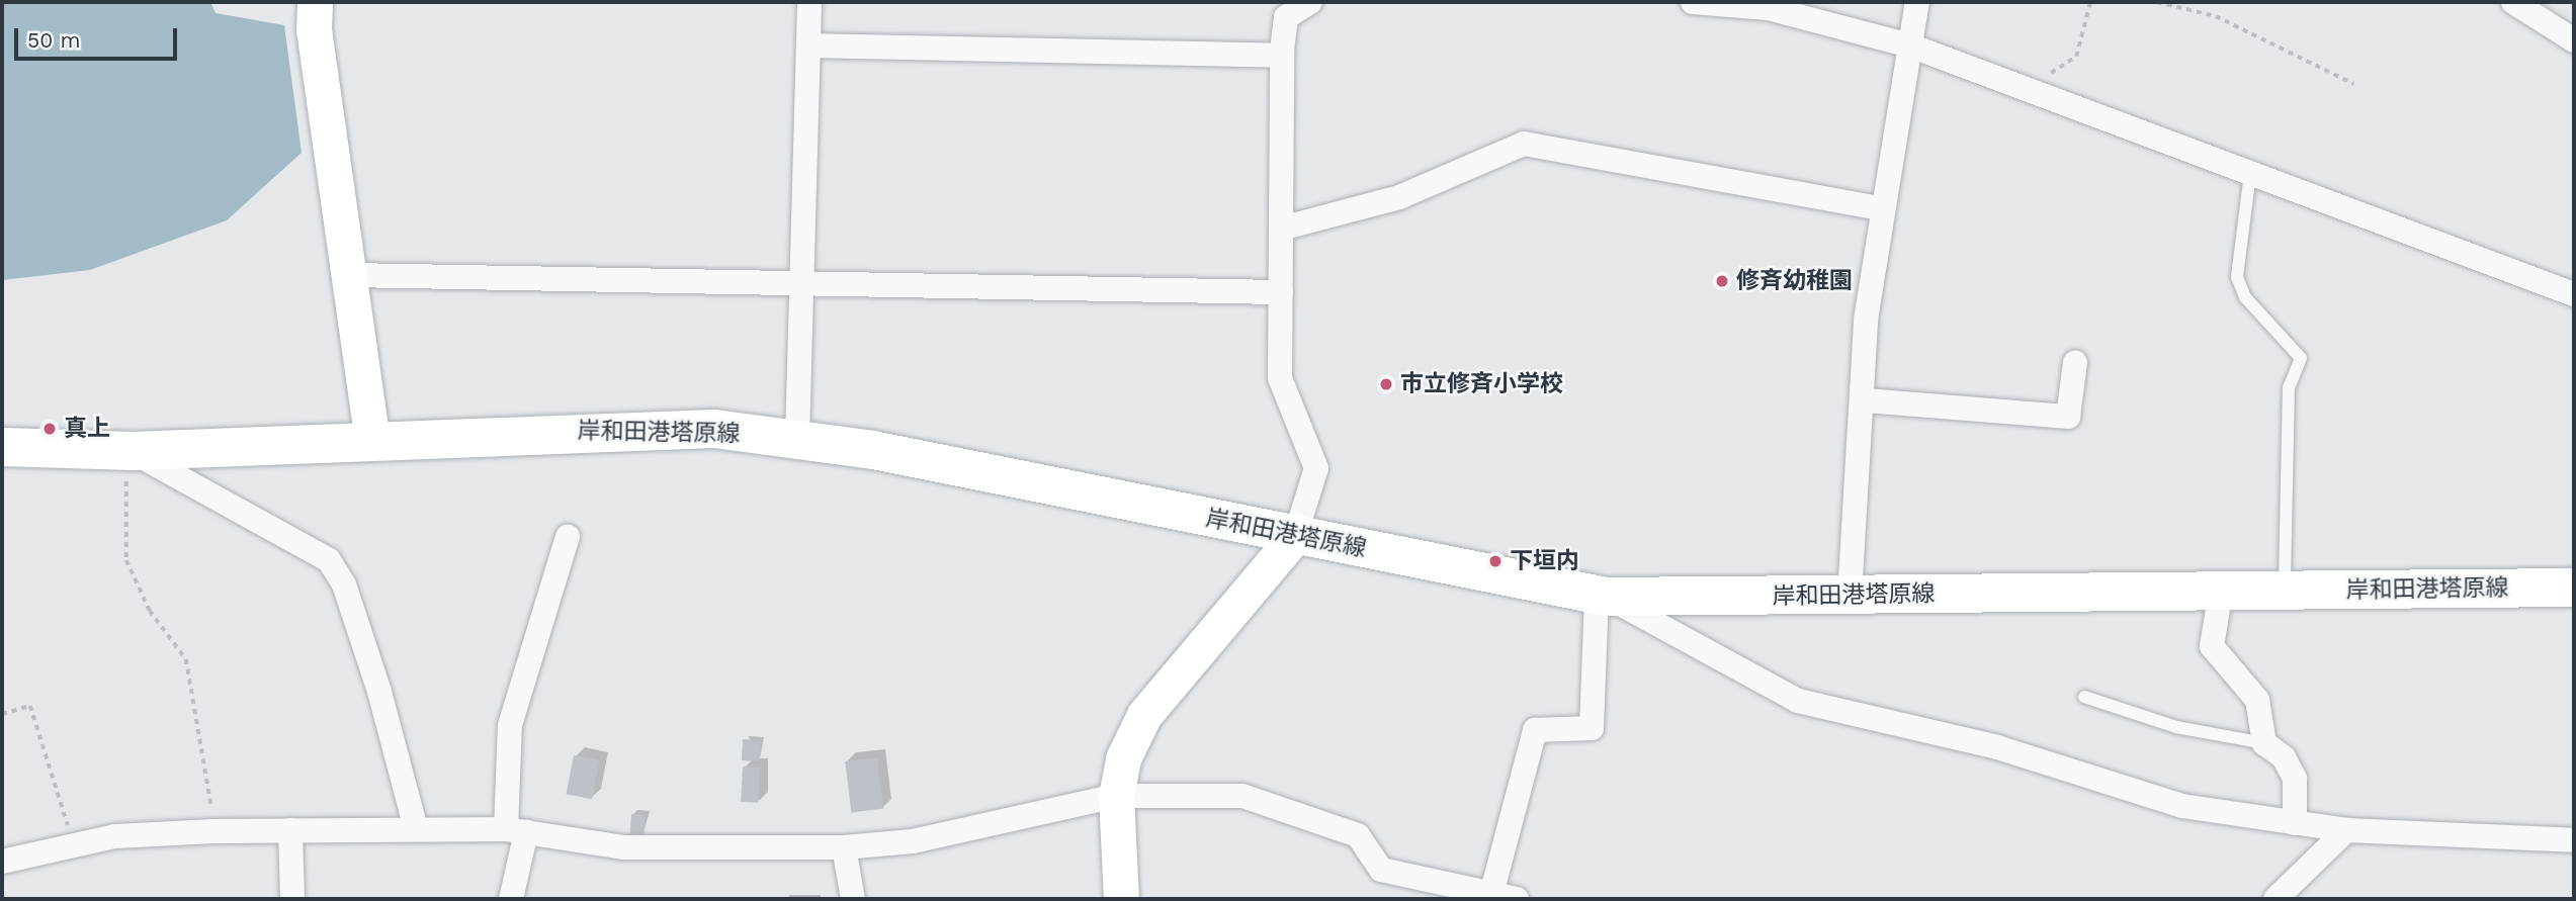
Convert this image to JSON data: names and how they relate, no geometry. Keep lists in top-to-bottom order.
{
  "streets": {
    "main road": ["岸和田港塔原線"]
  },
  "places": [
    "修斉幼稚園",
    "市立修斉小学校",
    "真上",
    "下垣内"
  ],
  "scale_bar": "50 m"
}
